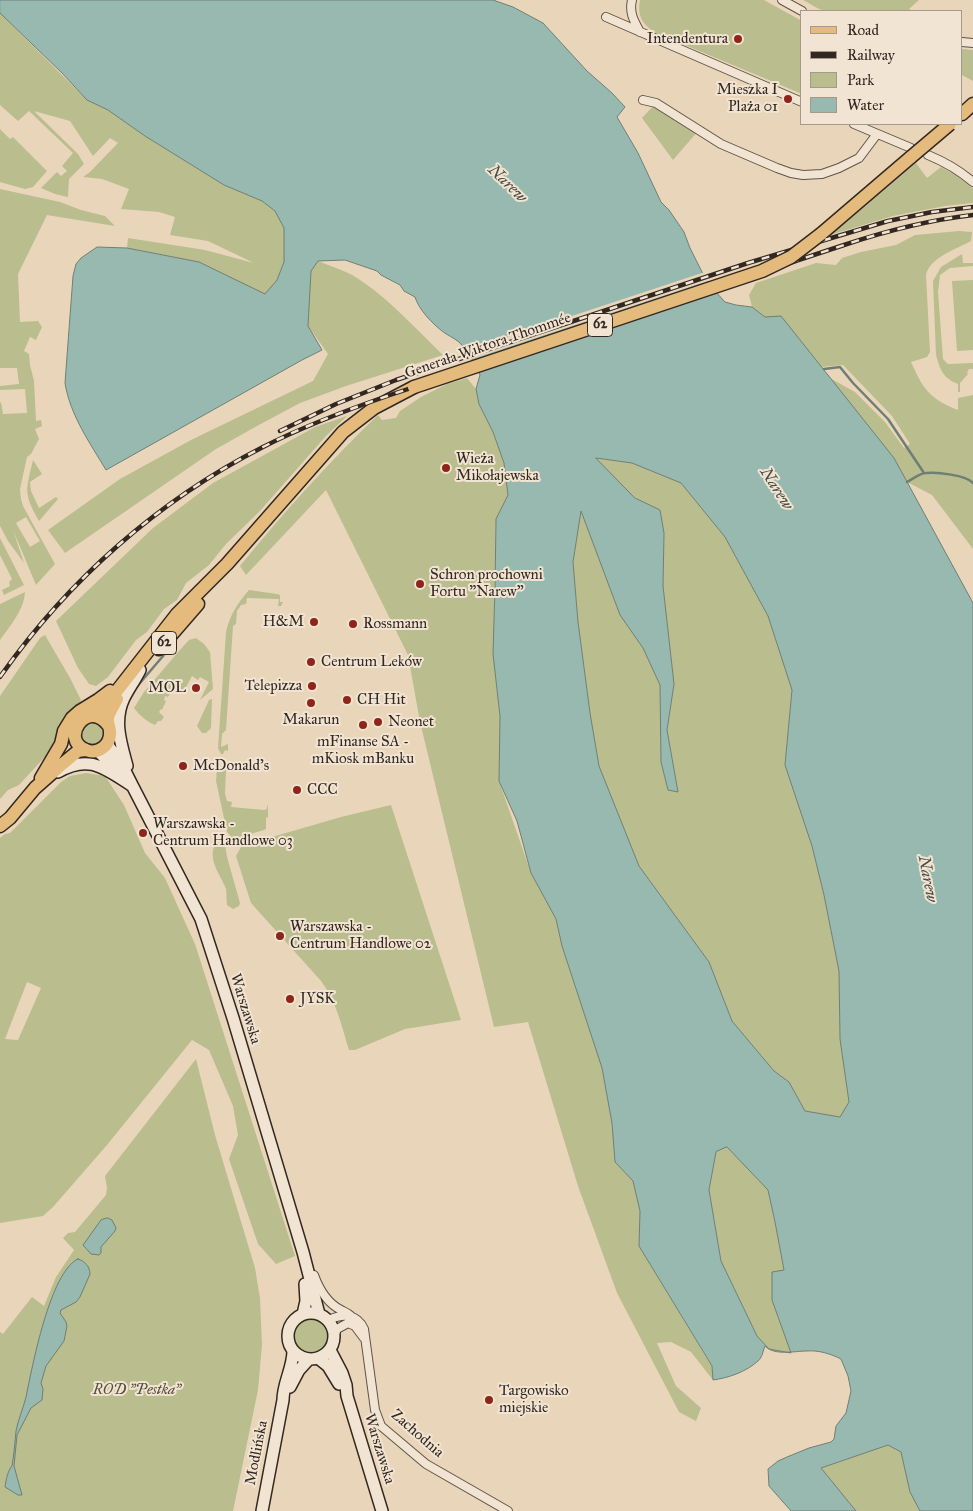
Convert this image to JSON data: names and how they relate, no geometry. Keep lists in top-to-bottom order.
{
  "streets": {
    "main road": [
      "62",
      "Generała Wiktora Thommée",
      "Warszawska",
      "Modlińska"
    ],
    "street": ["Zachodnia"]
  },
  "crossings": [
    ["62", "Generała Wiktora Thommée"],
    ["62", "Warszawska"],
    ["Generała Wiktora Thommée", "Warszawska"],
    ["Warszawska", "Zachodnia"],
    ["Warszawska", "Modlińska"]
  ],
  "water": ["Narew"],
  "parks": ["ROD \"Pestka\""],
  "places": [
    "Intendentura",
    "Mieszka I Plaża 01",
    "Wieża Mikołajewska",
    "Schron prochowni Fortu \"Narew\"",
    "H&M",
    "Rossmann",
    "Centrum Leków",
    "Telepizza",
    "MOL",
    "CH Hit",
    "Makarun",
    "Neonet",
    "mFinanse SA - mKiosk mBanku",
    "McDonald's",
    "CCC",
    "Warszawska - Centrum Handlowe 03",
    "Warszawska - Centrum Handlowe 02",
    "JYSK",
    "Targowisko miejskie"
  ],
  "legend": [
    "Road",
    "Railway",
    "Park",
    "Water"
  ]
}
